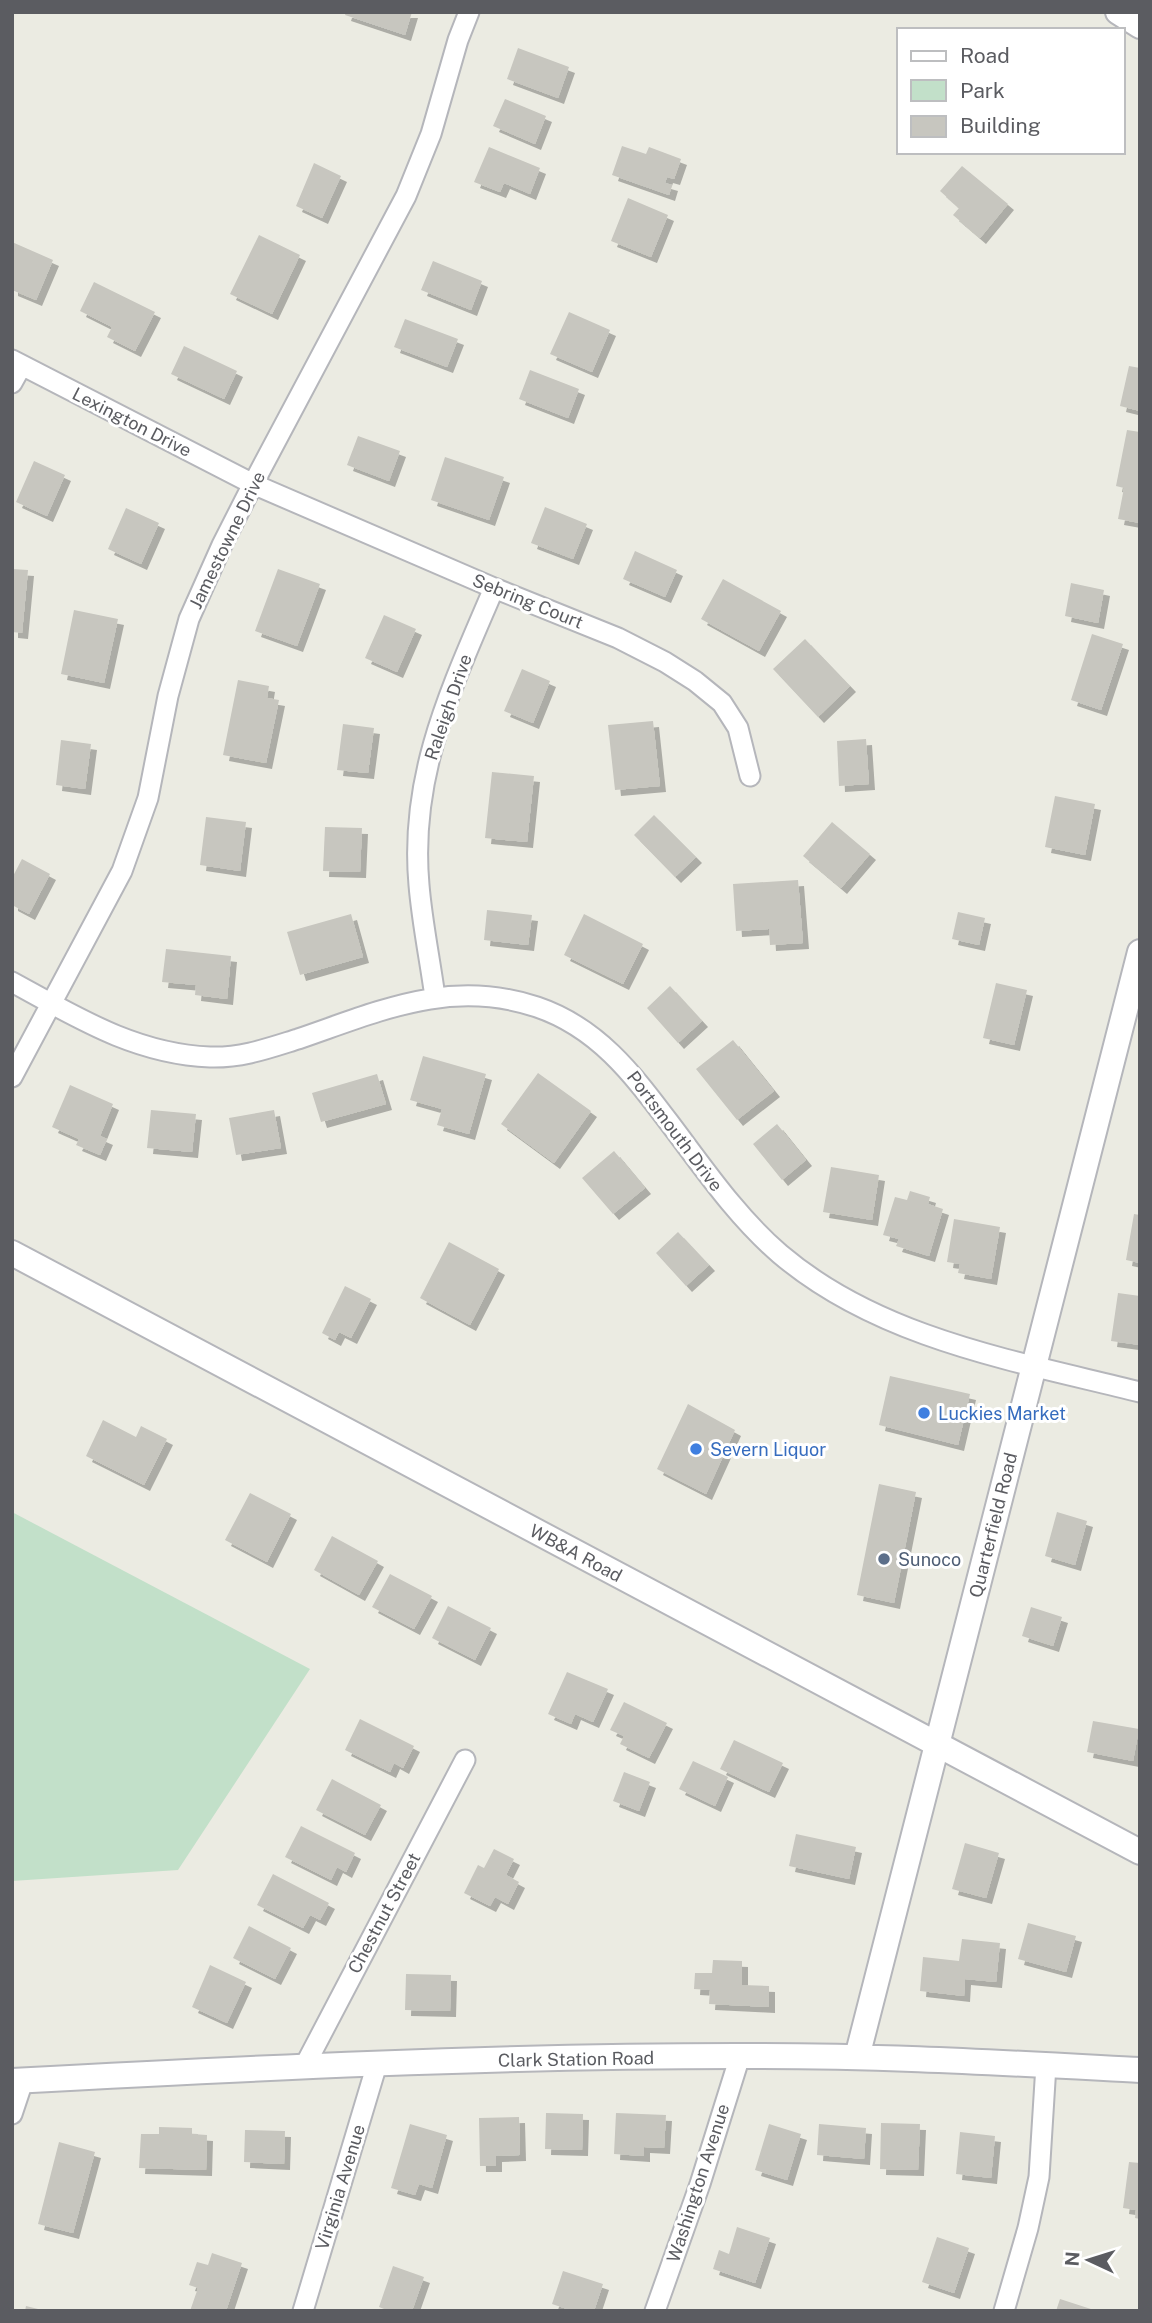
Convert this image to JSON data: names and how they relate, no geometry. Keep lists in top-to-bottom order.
{
  "streets": {
    "street": [
      "Lexington Drive",
      "Jamestowne Drive",
      "Sebring Court",
      "Raleigh Drive",
      "Portsmouth Drive",
      "Quarterfield Road",
      "WB&A Road",
      "Chestnut Street",
      "Clark Station Road",
      "Washington Avenue",
      "Virginia Avenue"
    ]
  },
  "crossings": [
    ["Lexington Drive", "Jamestowne Drive"],
    ["Lexington Drive", "Sebring Court"],
    ["Jamestowne Drive", "Sebring Court"],
    ["Jamestowne Drive", "Portsmouth Drive"],
    ["Sebring Court", "Raleigh Drive"],
    ["Raleigh Drive", "Portsmouth Drive"],
    ["Portsmouth Drive", "Quarterfield Road"],
    ["Quarterfield Road", "WB&A Road"],
    ["Quarterfield Road", "Clark Station Road"],
    ["Chestnut Street", "Clark Station Road"],
    ["Clark Station Road", "Washington Avenue"],
    ["Clark Station Road", "Virginia Avenue"]
  ],
  "places": ["Luckies Market", "Severn Liquor", "Sunoco"],
  "legend": ["Road", "Park", "Building"],
  "north": "left"
}
